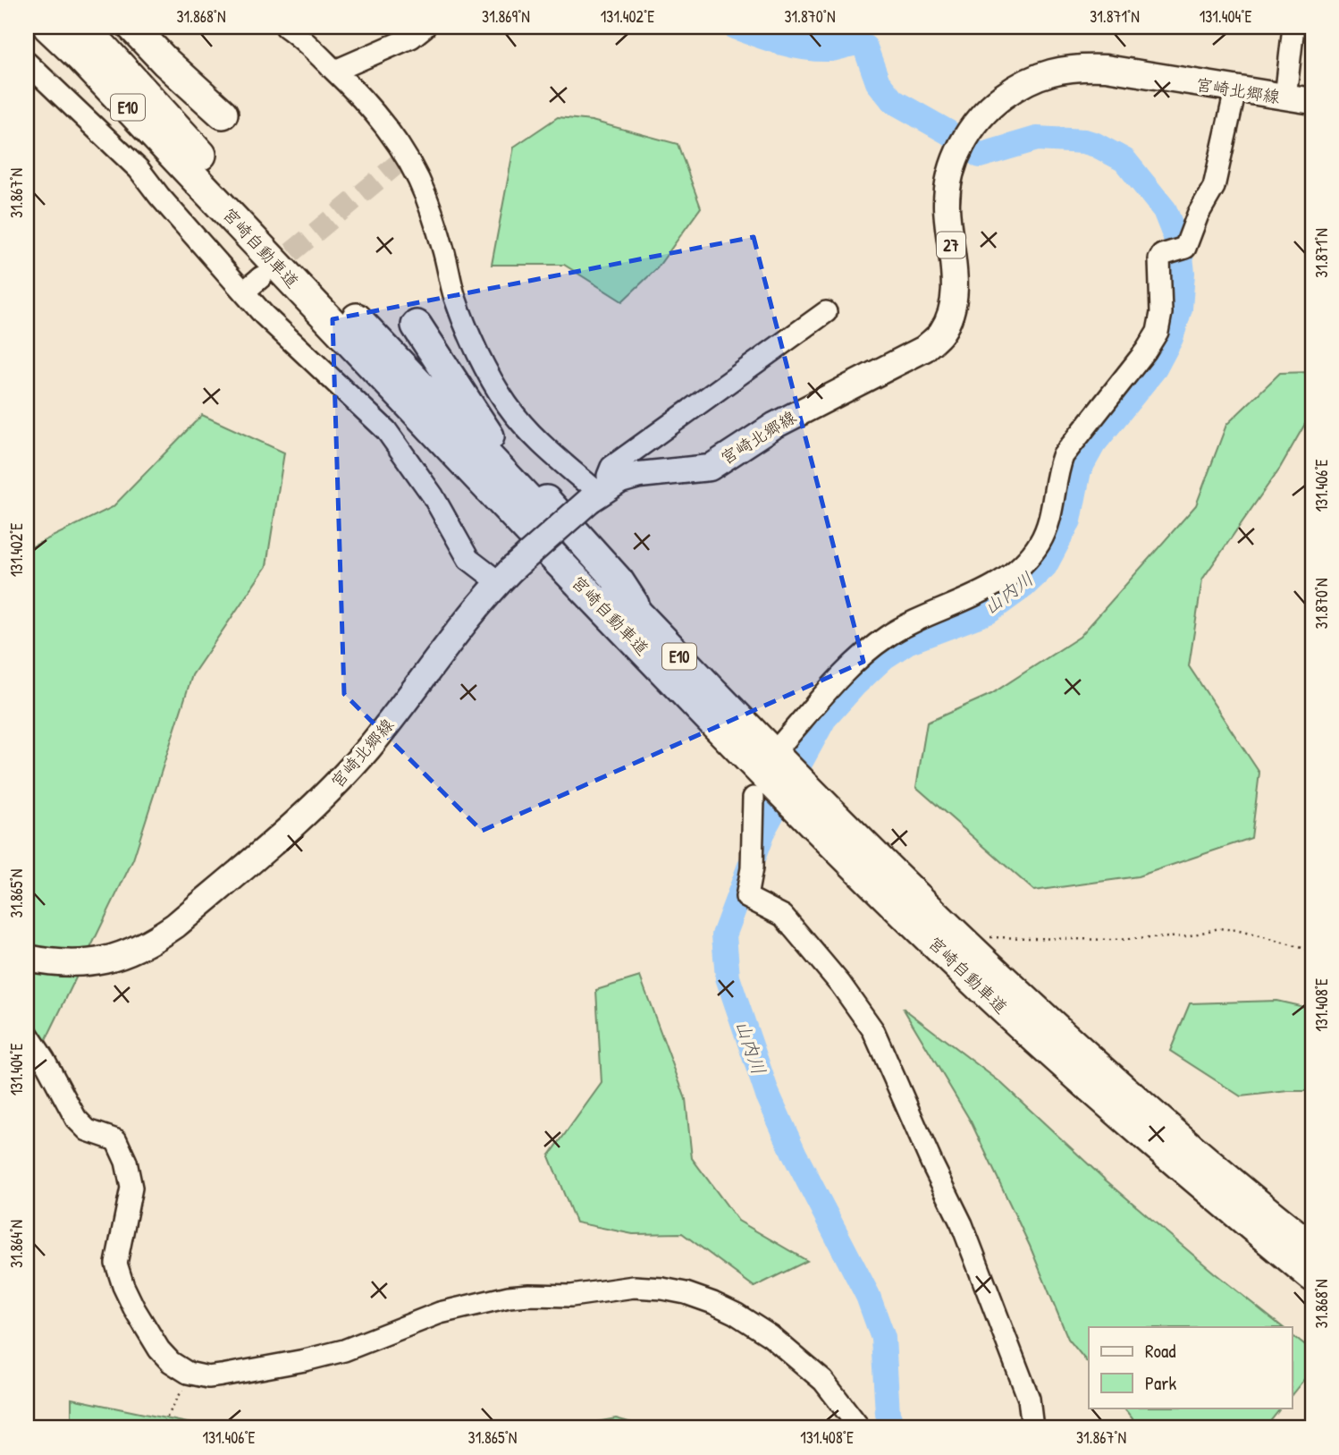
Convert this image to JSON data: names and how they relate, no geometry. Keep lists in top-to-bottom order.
{
  "streets": {
    "highway": ["E10", "宮崎自動車道"],
    "main road": ["宮崎北郷線", "27"]
  },
  "water": ["山内川"],
  "legend": ["Road", "Park"],
  "coordinates": [
    "31.868°N",
    "31.869°N",
    "131.402°E",
    "31.870°N",
    "31.871°N",
    "131.404°E",
    "31.867°N",
    "131.406°E",
    "31.865°N",
    "131.408°E",
    "31.864°N"
  ]
}
